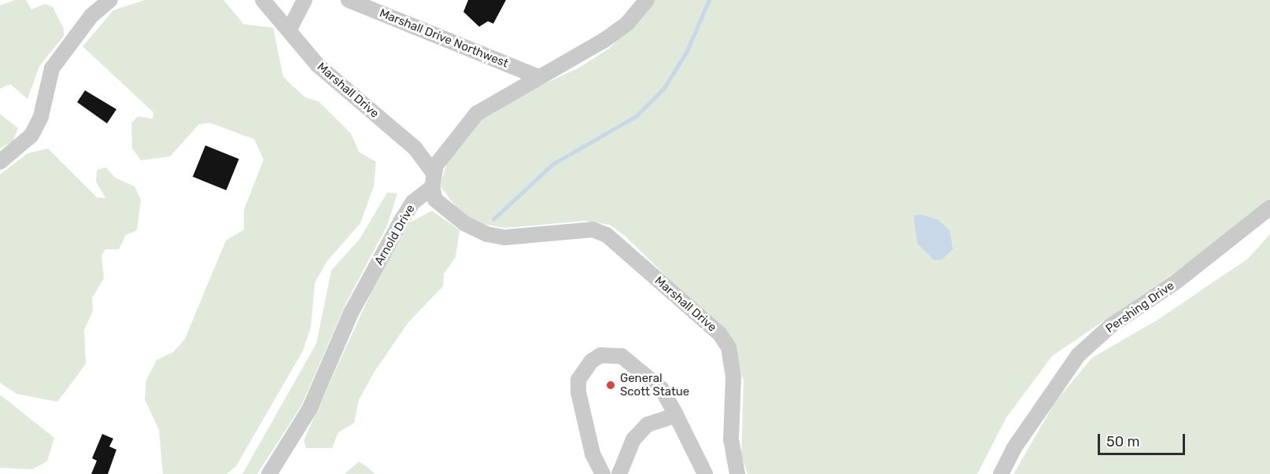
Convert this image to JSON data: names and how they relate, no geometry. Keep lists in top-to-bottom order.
{
  "streets": {
    "street": [
      "Marshall Drive Northwest",
      "Marshall Drive",
      "Arnold Drive",
      "Pershing Drive"
    ]
  },
  "crossings": [
    ["Marshall Drive Northwest", "Arnold Drive"],
    ["Marshall Drive", "Arnold Drive"]
  ],
  "places": ["General Scott Statue"],
  "scale_bar": "50 m"
}
